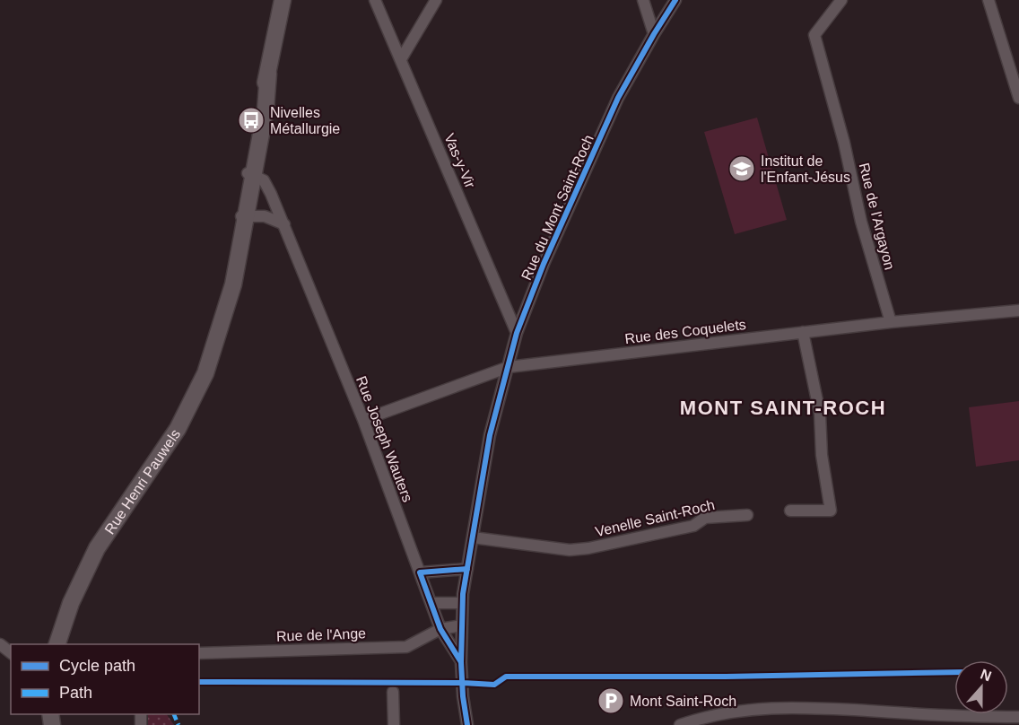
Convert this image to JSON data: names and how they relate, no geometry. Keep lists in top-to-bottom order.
{
  "streets": {
    "main road": ["Rue Henri Pauwels"],
    "street": [
      "Vas-y-Vir",
      "Rue du Mont Saint-Roch",
      "Rue de l'Argayon",
      "Rue des Coquelets",
      "Rue Joseph Wauters",
      "Venelle Saint-Roch",
      "Rue de l'Ange"
    ]
  },
  "crossings": [
    ["Vas-y-Vir", "Rue du Mont Saint-Roch"],
    ["Rue du Mont Saint-Roch", "Rue des Coquelets"],
    ["Rue du Mont Saint-Roch", "Rue Joseph Wauters"],
    ["Rue du Mont Saint-Roch", "Venelle Saint-Roch"],
    ["Rue du Mont Saint-Roch", "Rue de l'Ange"],
    ["Rue de l'Argayon", "Rue des Coquelets"],
    ["Rue des Coquelets", "Rue Joseph Wauters"],
    ["Rue Joseph Wauters", "Rue Henri Pauwels"],
    ["Rue Joseph Wauters", "Rue de l'Ange"]
  ],
  "districts": ["MONT SAINT-ROCH"],
  "places": {
    "bus stop": ["Nivelles Métallurgie"],
    "school or university": ["Institut de l'Enfant-Jésus"],
    "parking": ["Mont Saint-Roch"]
  },
  "legend": ["Cycle path", "Path"],
  "north": "top"
}
